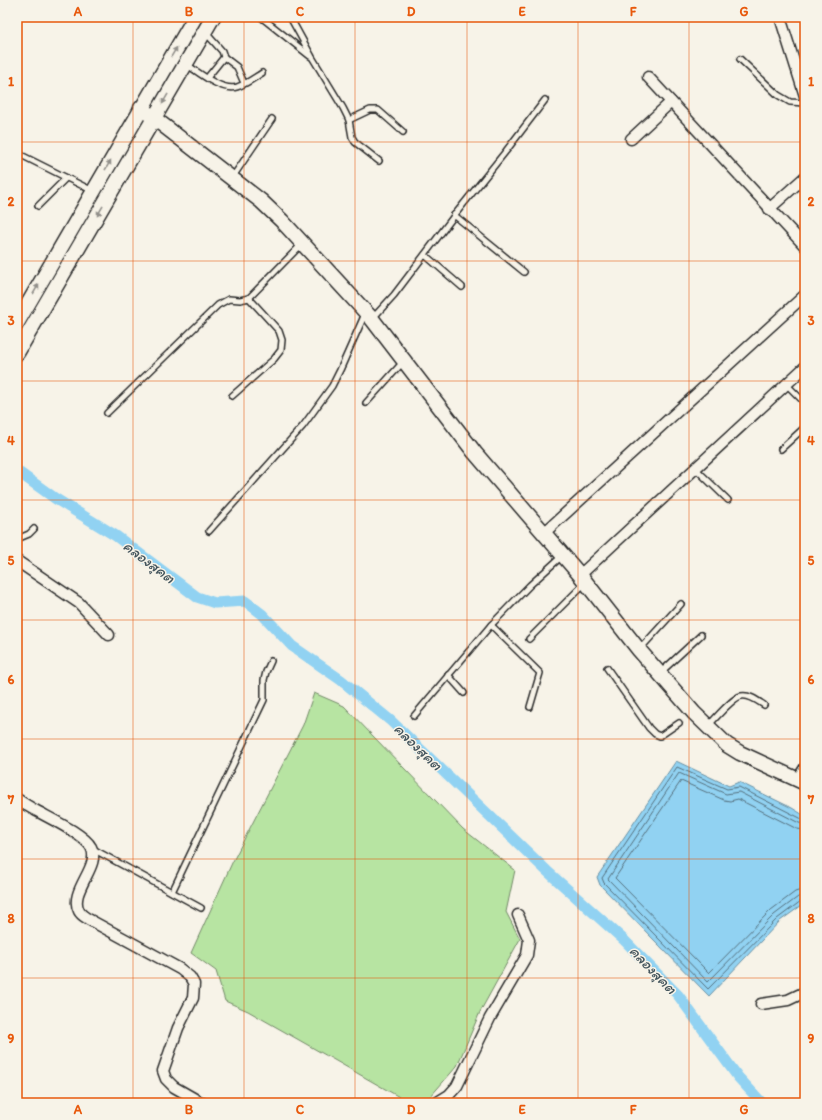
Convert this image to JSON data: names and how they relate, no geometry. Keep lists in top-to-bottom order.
{
  "water": ["คลองสุคต"],
  "grid": {
    "columns": [
      "A",
      "B",
      "C",
      "D",
      "E",
      "F",
      "G"
    ],
    "rows": [
      "1",
      "2",
      "3",
      "4",
      "5",
      "6",
      "7",
      "8",
      "9"
    ]
  }
}
